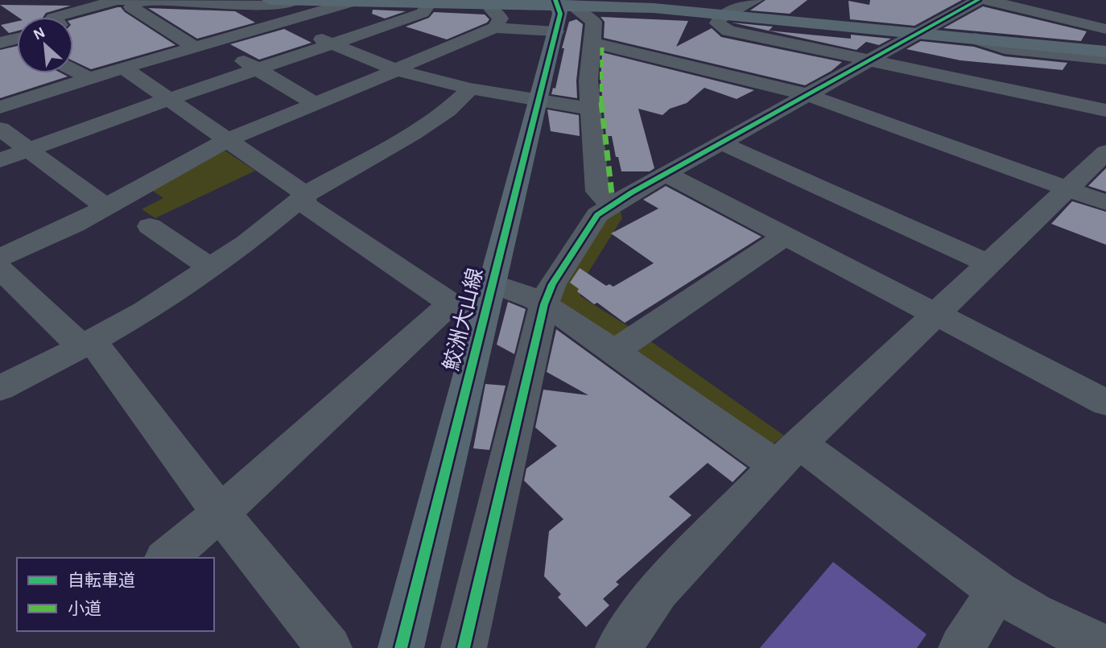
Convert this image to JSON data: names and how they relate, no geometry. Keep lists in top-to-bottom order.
{
  "streets": {
    "main road": ["鮫洲大山線"]
  },
  "legend": ["自転車道", "小道"],
  "north": "top left"
}
